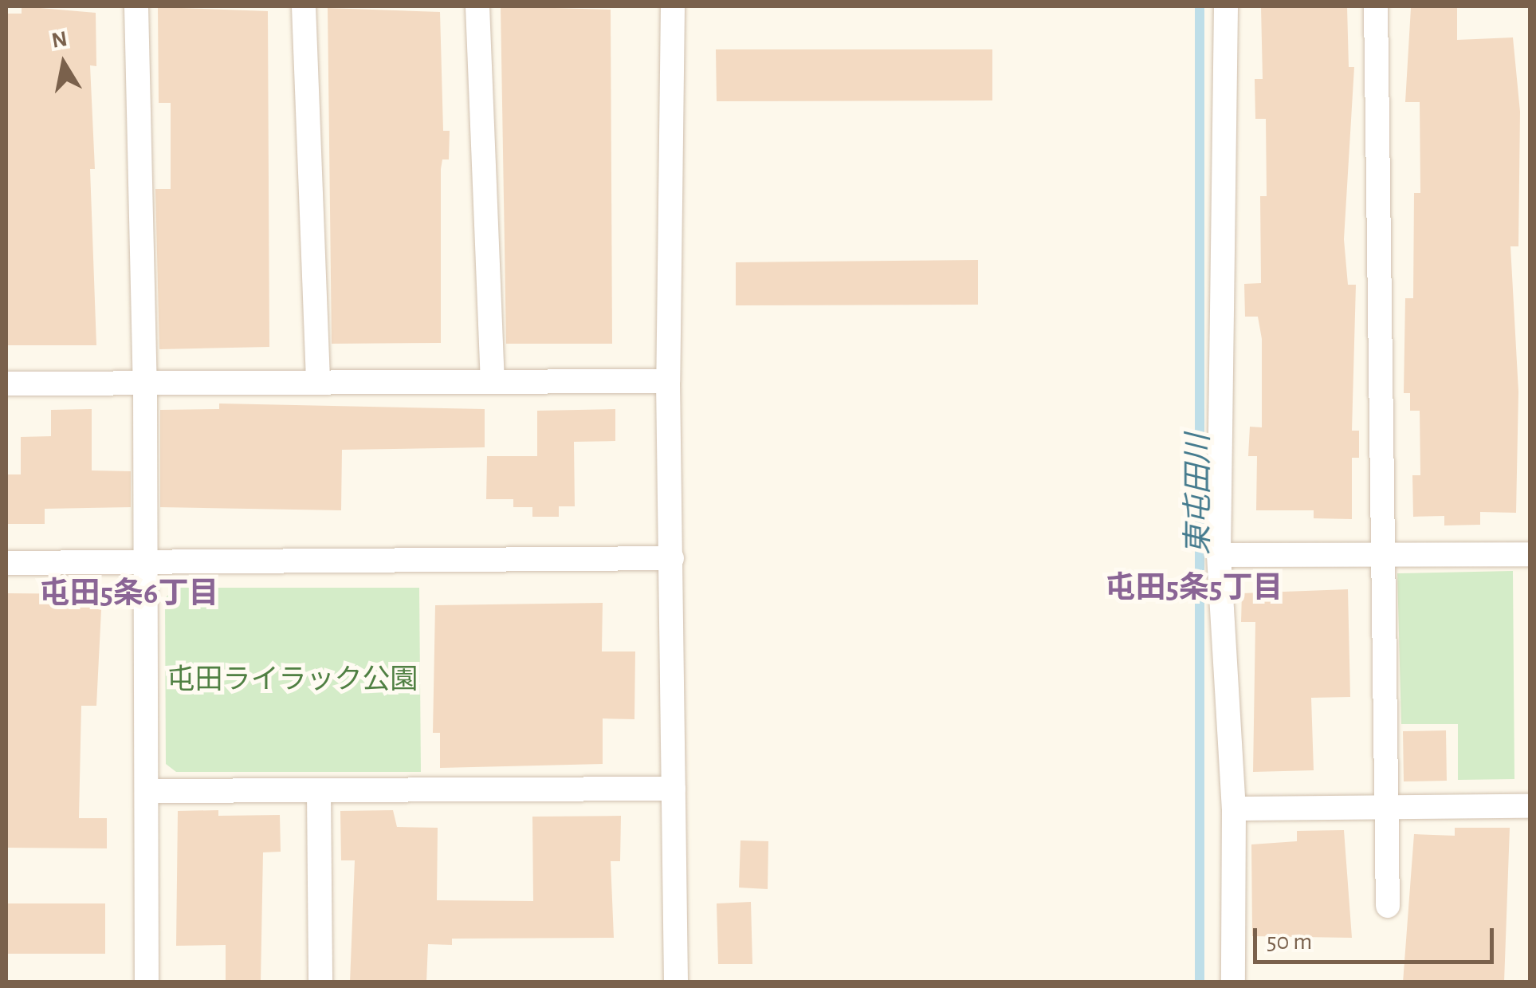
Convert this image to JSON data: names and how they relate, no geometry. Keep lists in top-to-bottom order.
{
  "districts": ["屯田5条5丁目", "屯田5条6丁目"],
  "water": ["東屯田川"],
  "parks": ["屯田ライラック公園"],
  "scale_bar": "50 m",
  "north": "top"
}
